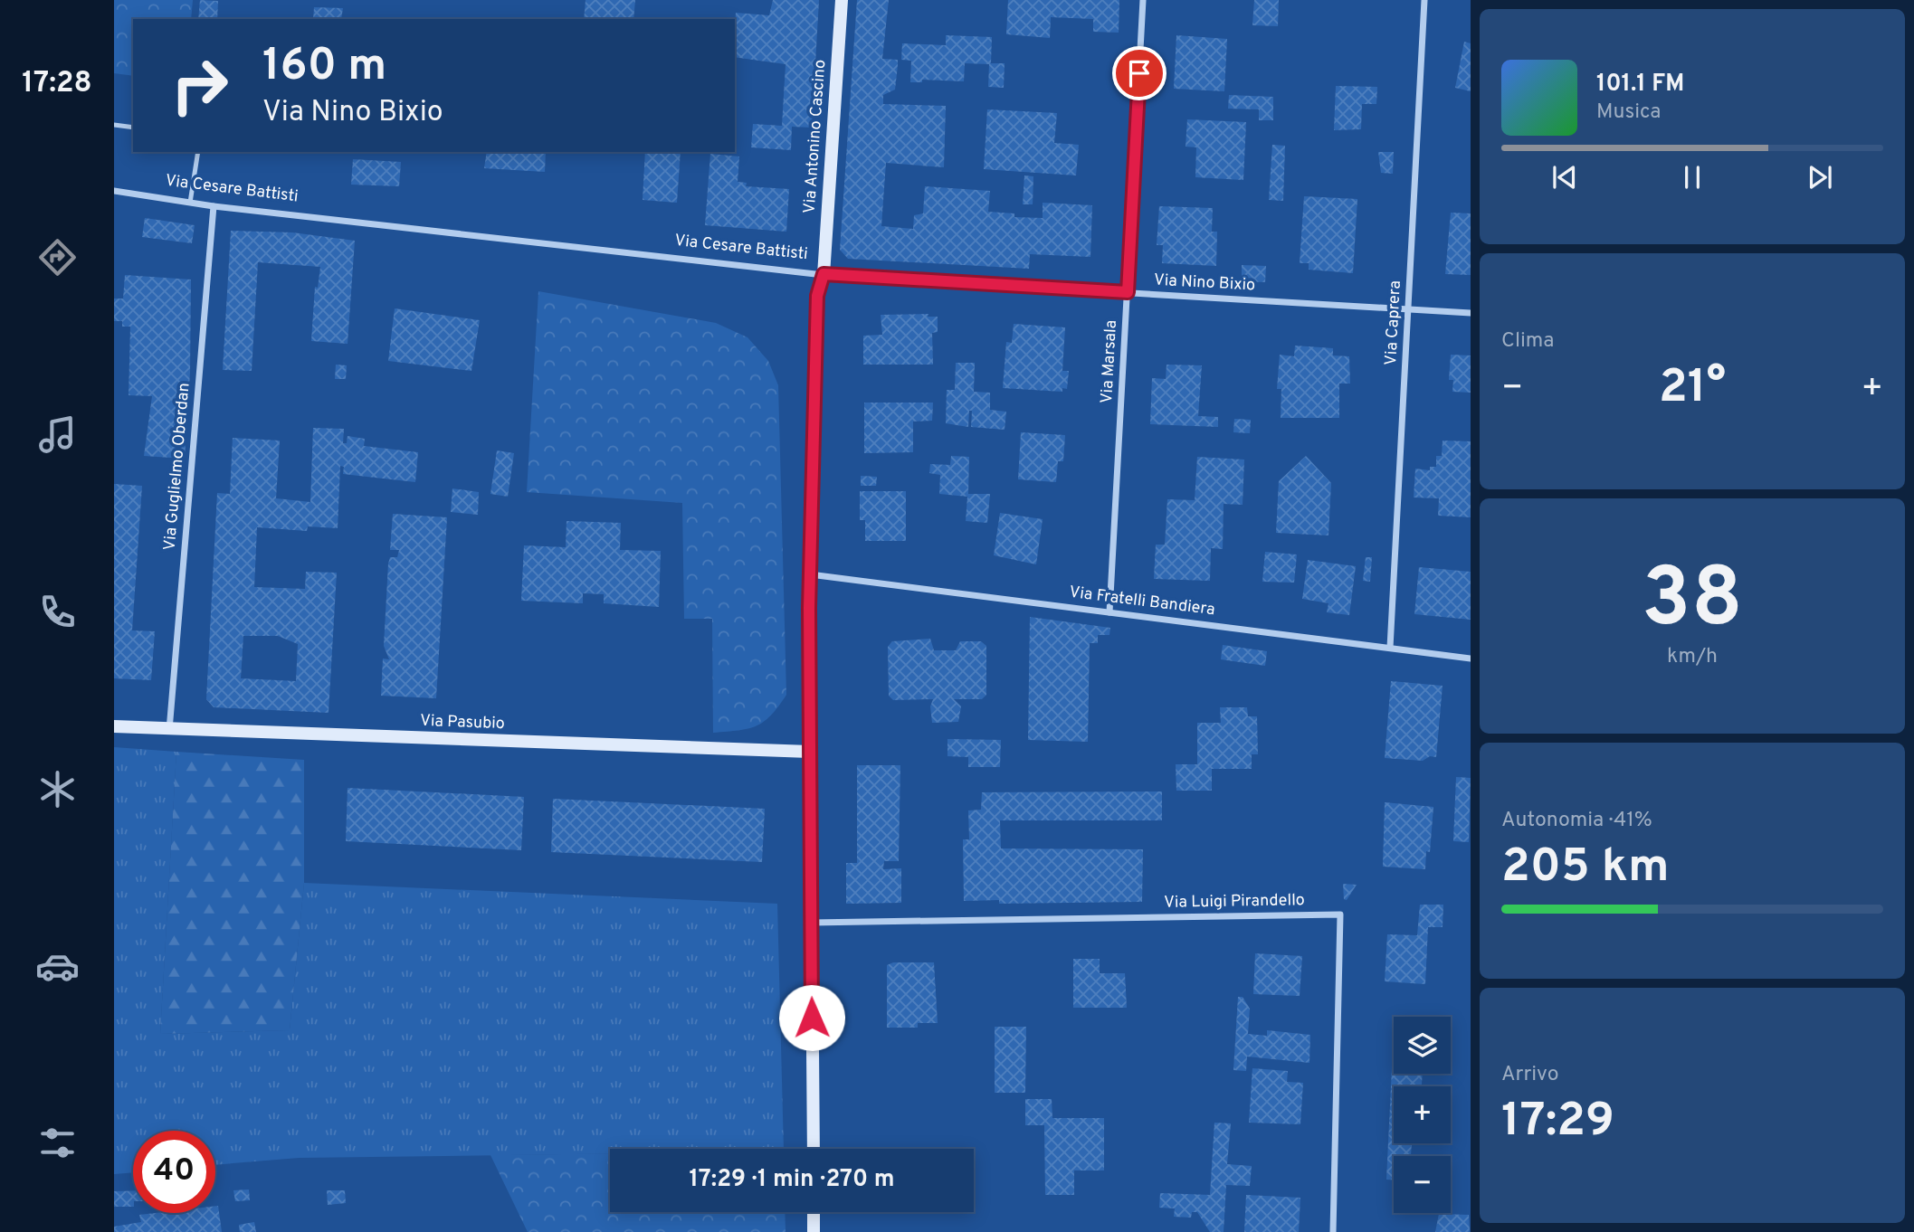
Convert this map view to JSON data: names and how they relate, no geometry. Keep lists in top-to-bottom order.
{
  "streets": {
    "street": [
      "Via Antonino Cascino",
      "Via Cesare Battisti",
      "Via Nino Bixio",
      "Via Caprera",
      "Via Marsala",
      "Via Guglielmo Oberdan",
      "Via Fratelli Bandiera",
      "Via Pasubio",
      "Via Luigi Pirandello"
    ]
  },
  "crossings": [
    ["Via Antonino Cascino", "Via Cesare Battisti"],
    ["Via Antonino Cascino", "Via Nino Bixio"],
    ["Via Cesare Battisti", "Via Nino Bixio"],
    ["Via Cesare Battisti", "Via Guglielmo Oberdan"],
    ["Via Cesare Battisti", "Via Fratelli Bandiera"],
    ["Via Cesare Battisti", "Via Pasubio"],
    ["Via Cesare Battisti", "Via Luigi Pirandello"],
    ["Via Nino Bixio", "Via Caprera"],
    ["Via Nino Bixio", "Via Marsala"],
    ["Via Caprera", "Via Fratelli Bandiera"],
    ["Via Marsala", "Via Fratelli Bandiera"],
    ["Via Guglielmo Oberdan", "Via Pasubio"]
  ],
  "page": {
    "tabs": "17:28",
    "turn": ["160 m", "Via Nino Bixio"],
    "song": ["101.1 FM", "Musica"],
    "tile": [
      "Clima",
      ["38", "km/h"],
      ["Autonomia · 41%", "205 km"],
      ["Arrivo", "17:29"]
    ],
    "heat": ["−", "21°", "+"],
    "map_buttons": ["+", "−"],
    "limit": "40",
    "trip": "17:29 · 1 min · 270 m"
  }
}
